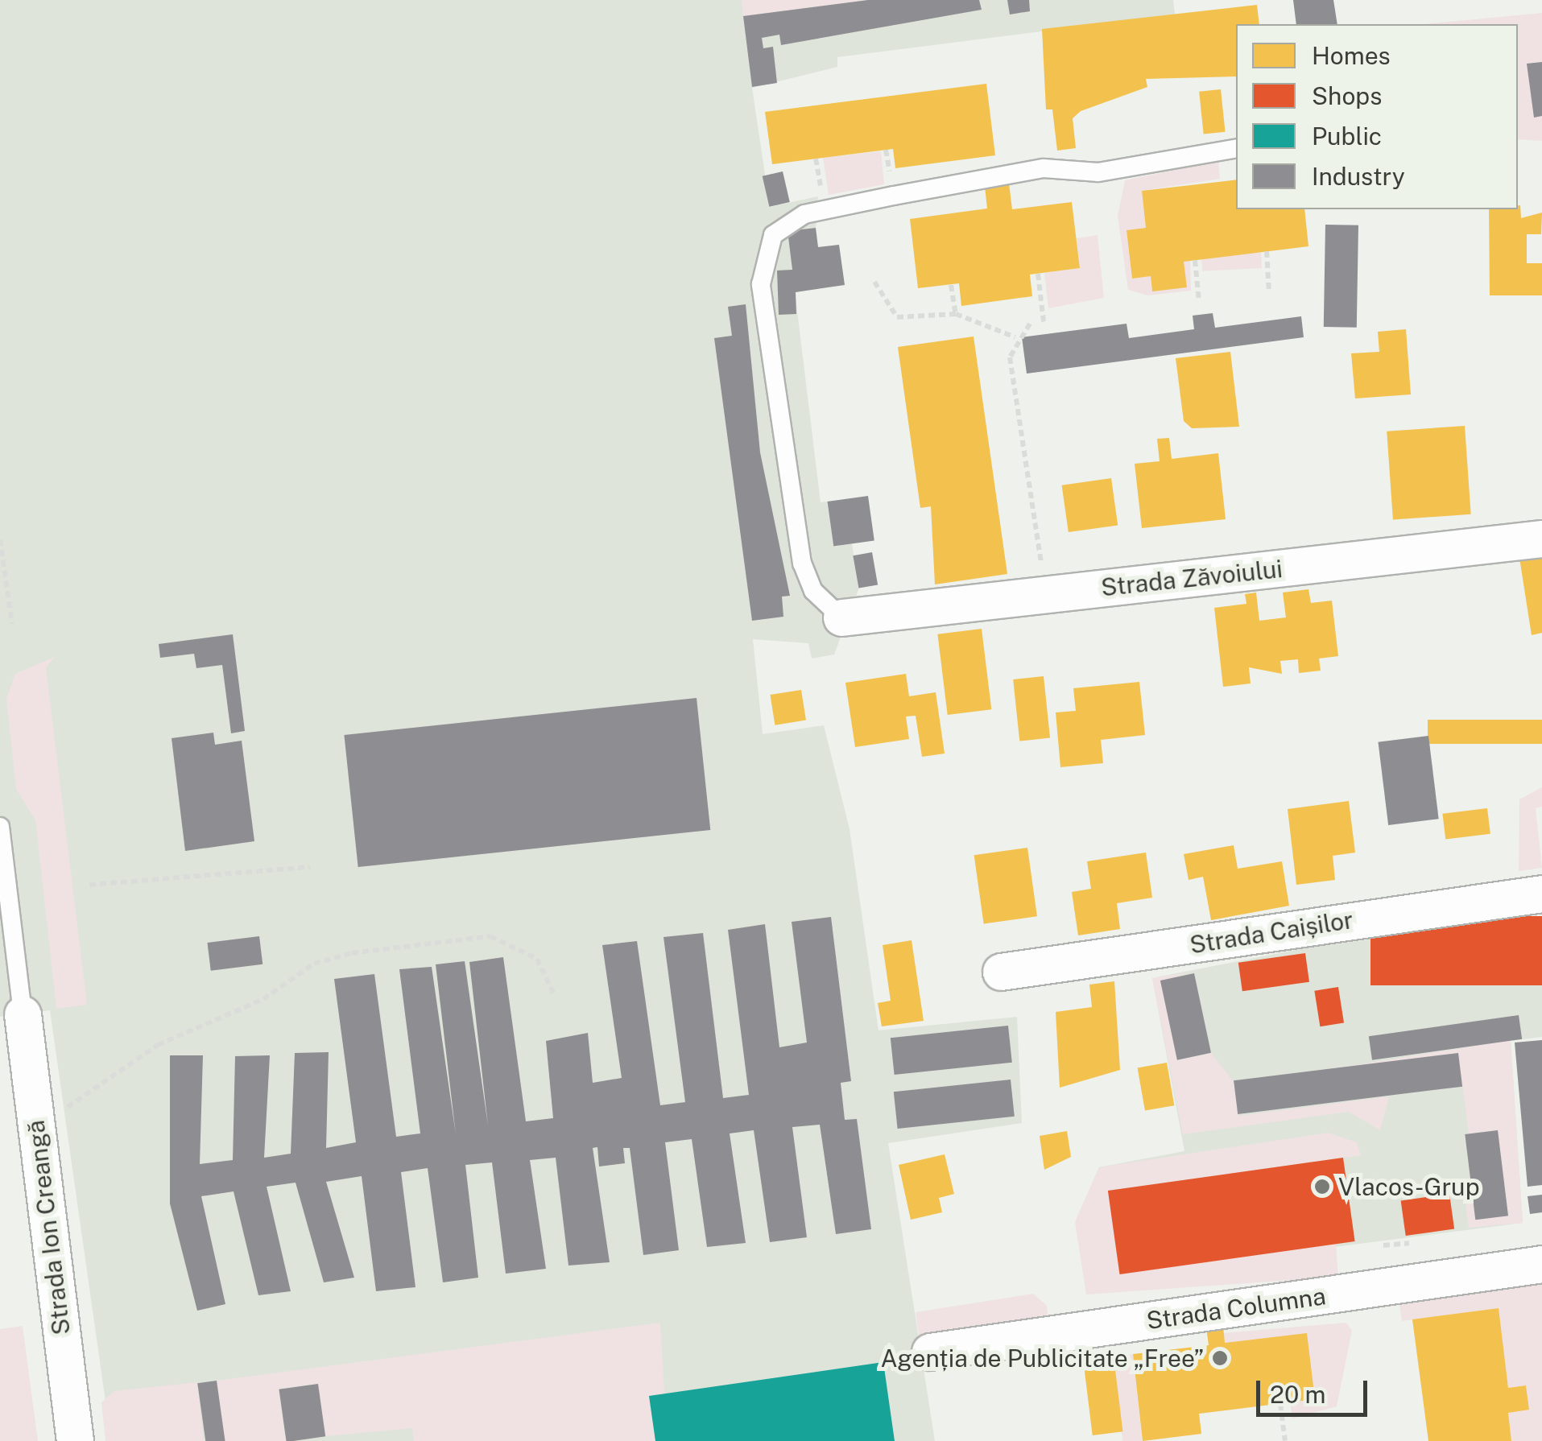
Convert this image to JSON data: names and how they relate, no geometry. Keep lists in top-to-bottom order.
{
  "streets": {
    "street": [
      "Strada Zăvoiului",
      "Strada Caișilor",
      "Strada Ion Creangă",
      "Strada Columna"
    ]
  },
  "places": ["Vlacos-Grup", "Agenția de Publicitate „Free”"],
  "legend": [
    "Homes",
    "Shops",
    "Public",
    "Industry"
  ],
  "scale_bar": "20 m"
}
